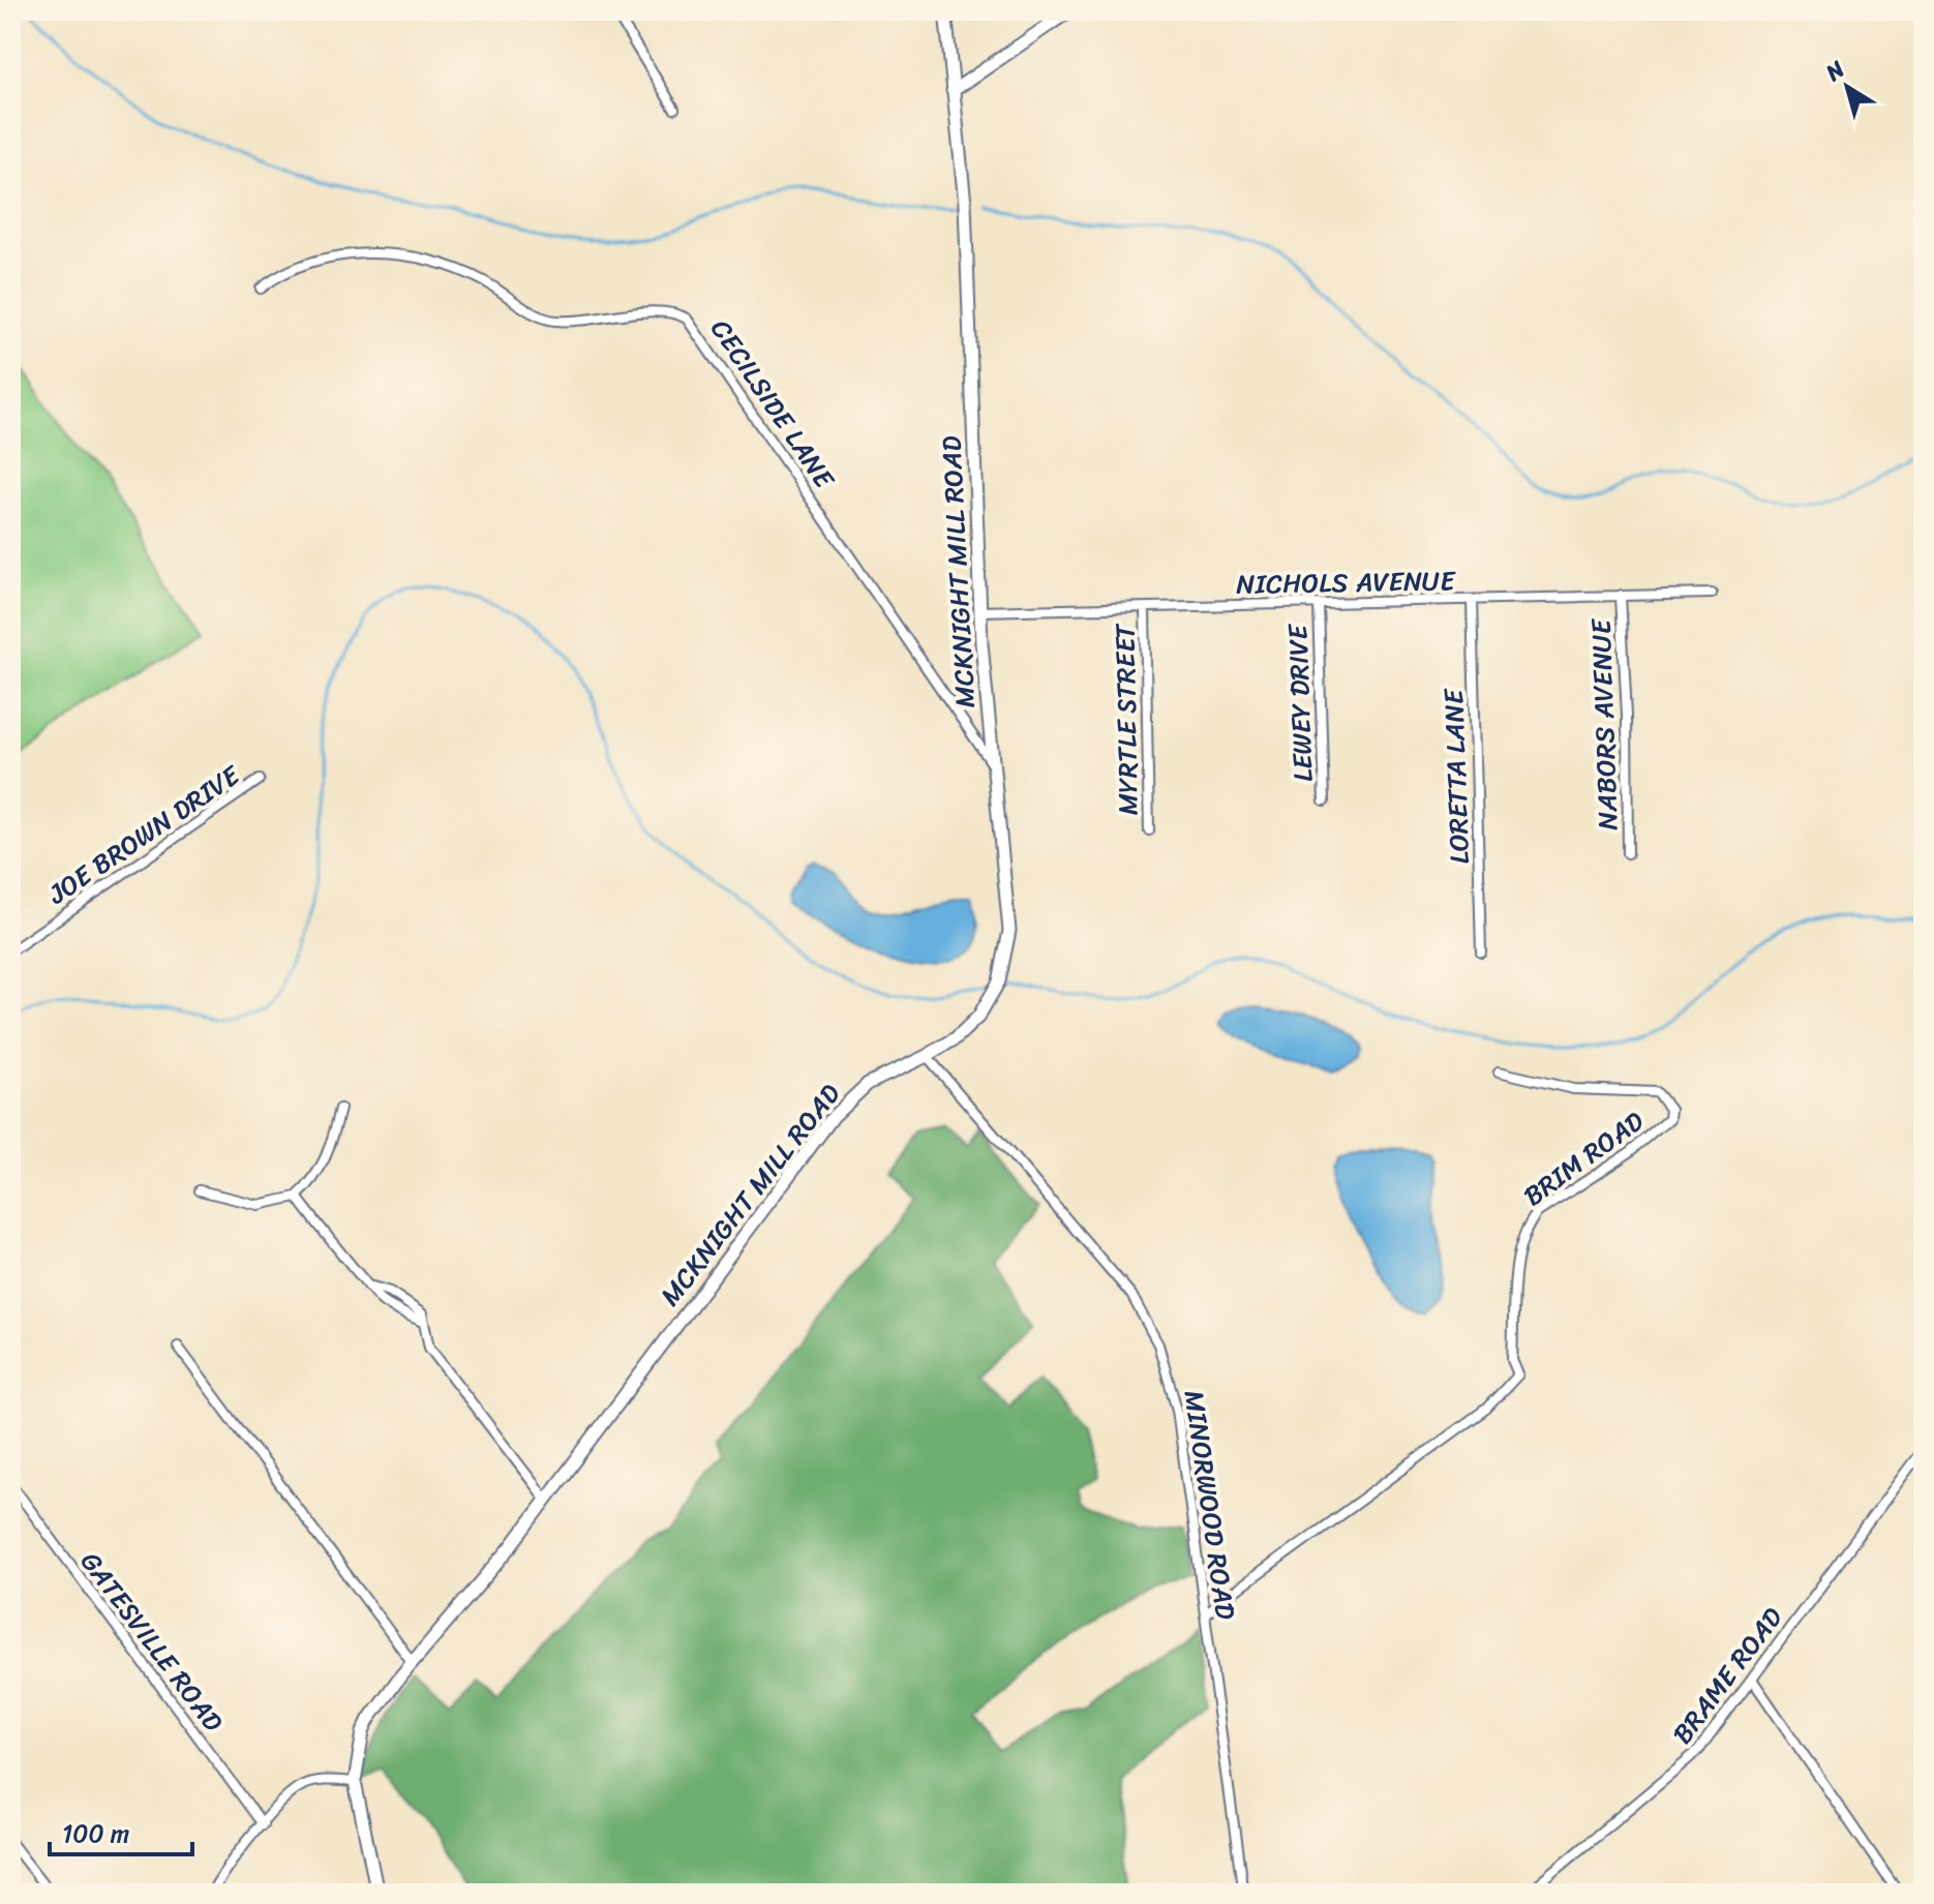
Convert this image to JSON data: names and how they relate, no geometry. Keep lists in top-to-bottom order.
{
  "streets": {
    "street": [
      "CECILSIDE LANE",
      "MCKNIGHT MILL ROAD",
      "NICHOLS AVENUE",
      "LEWEY DRIVE",
      "MYRTLE STREET",
      "NABORS AVENUE",
      "LORETTA LANE",
      "JOE BROWN DRIVE",
      "BRIM ROAD",
      "MINORWOOD ROAD",
      "GATESVILLE ROAD",
      "BRAME ROAD"
    ]
  },
  "crossings": [
    ["CECILSIDE LANE", "MCKNIGHT MILL ROAD"],
    ["MCKNIGHT MILL ROAD", "NICHOLS AVENUE"],
    ["MCKNIGHT MILL ROAD", "MINORWOOD ROAD"],
    ["NICHOLS AVENUE", "LEWEY DRIVE"],
    ["NICHOLS AVENUE", "MYRTLE STREET"],
    ["NICHOLS AVENUE", "NABORS AVENUE"],
    ["NICHOLS AVENUE", "LORETTA LANE"],
    ["BRIM ROAD", "MINORWOOD ROAD"]
  ],
  "scale_bar": "100 m",
  "north": "top left"
}
